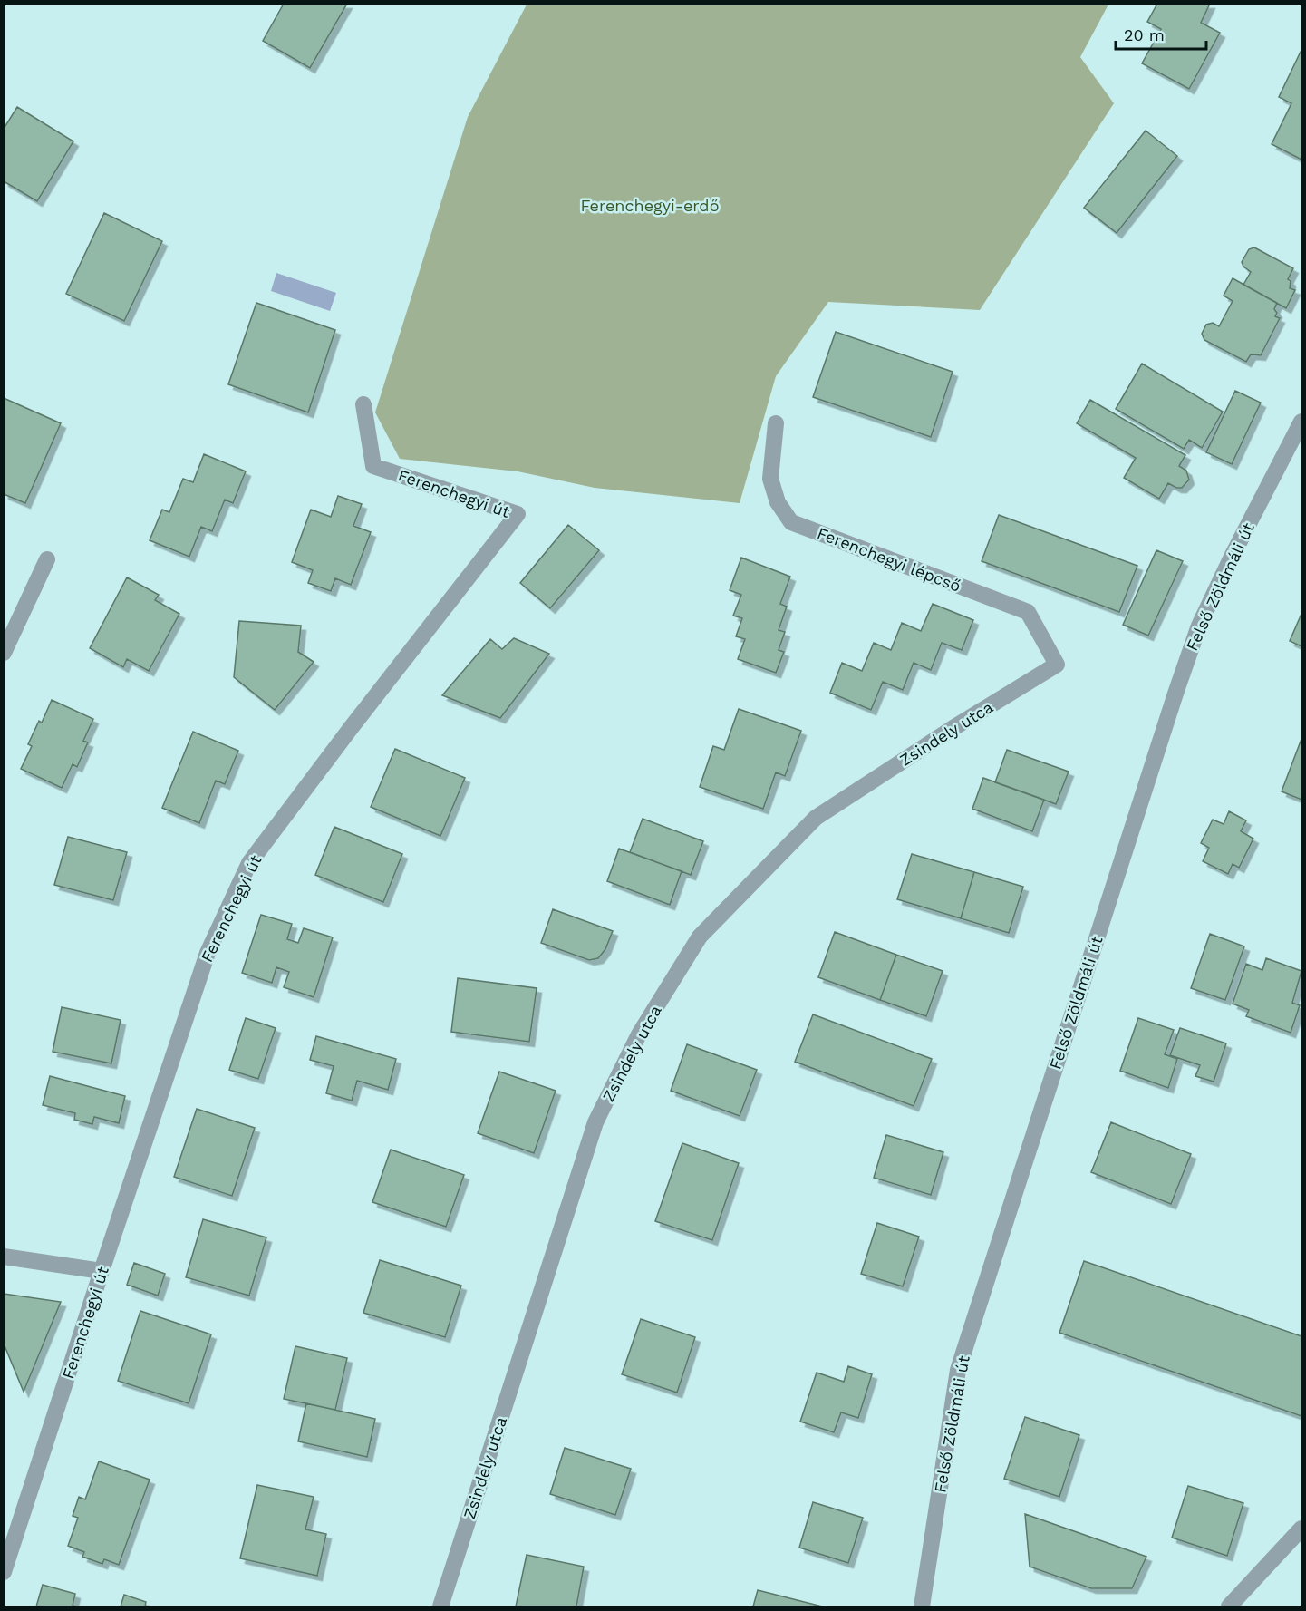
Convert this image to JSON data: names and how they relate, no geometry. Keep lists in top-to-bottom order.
{
  "streets": {
    "street": [
      "Ferenchegyi út",
      "Ferenchegyi lépcső",
      "Felső Zöldmáli út",
      "Zsindely utca"
    ]
  },
  "crossings": [
    ["Ferenchegyi lépcső", "Zsindely utca"]
  ],
  "parks": ["Ferenchegyi-erdő"],
  "scale_bar": "20 m"
}
